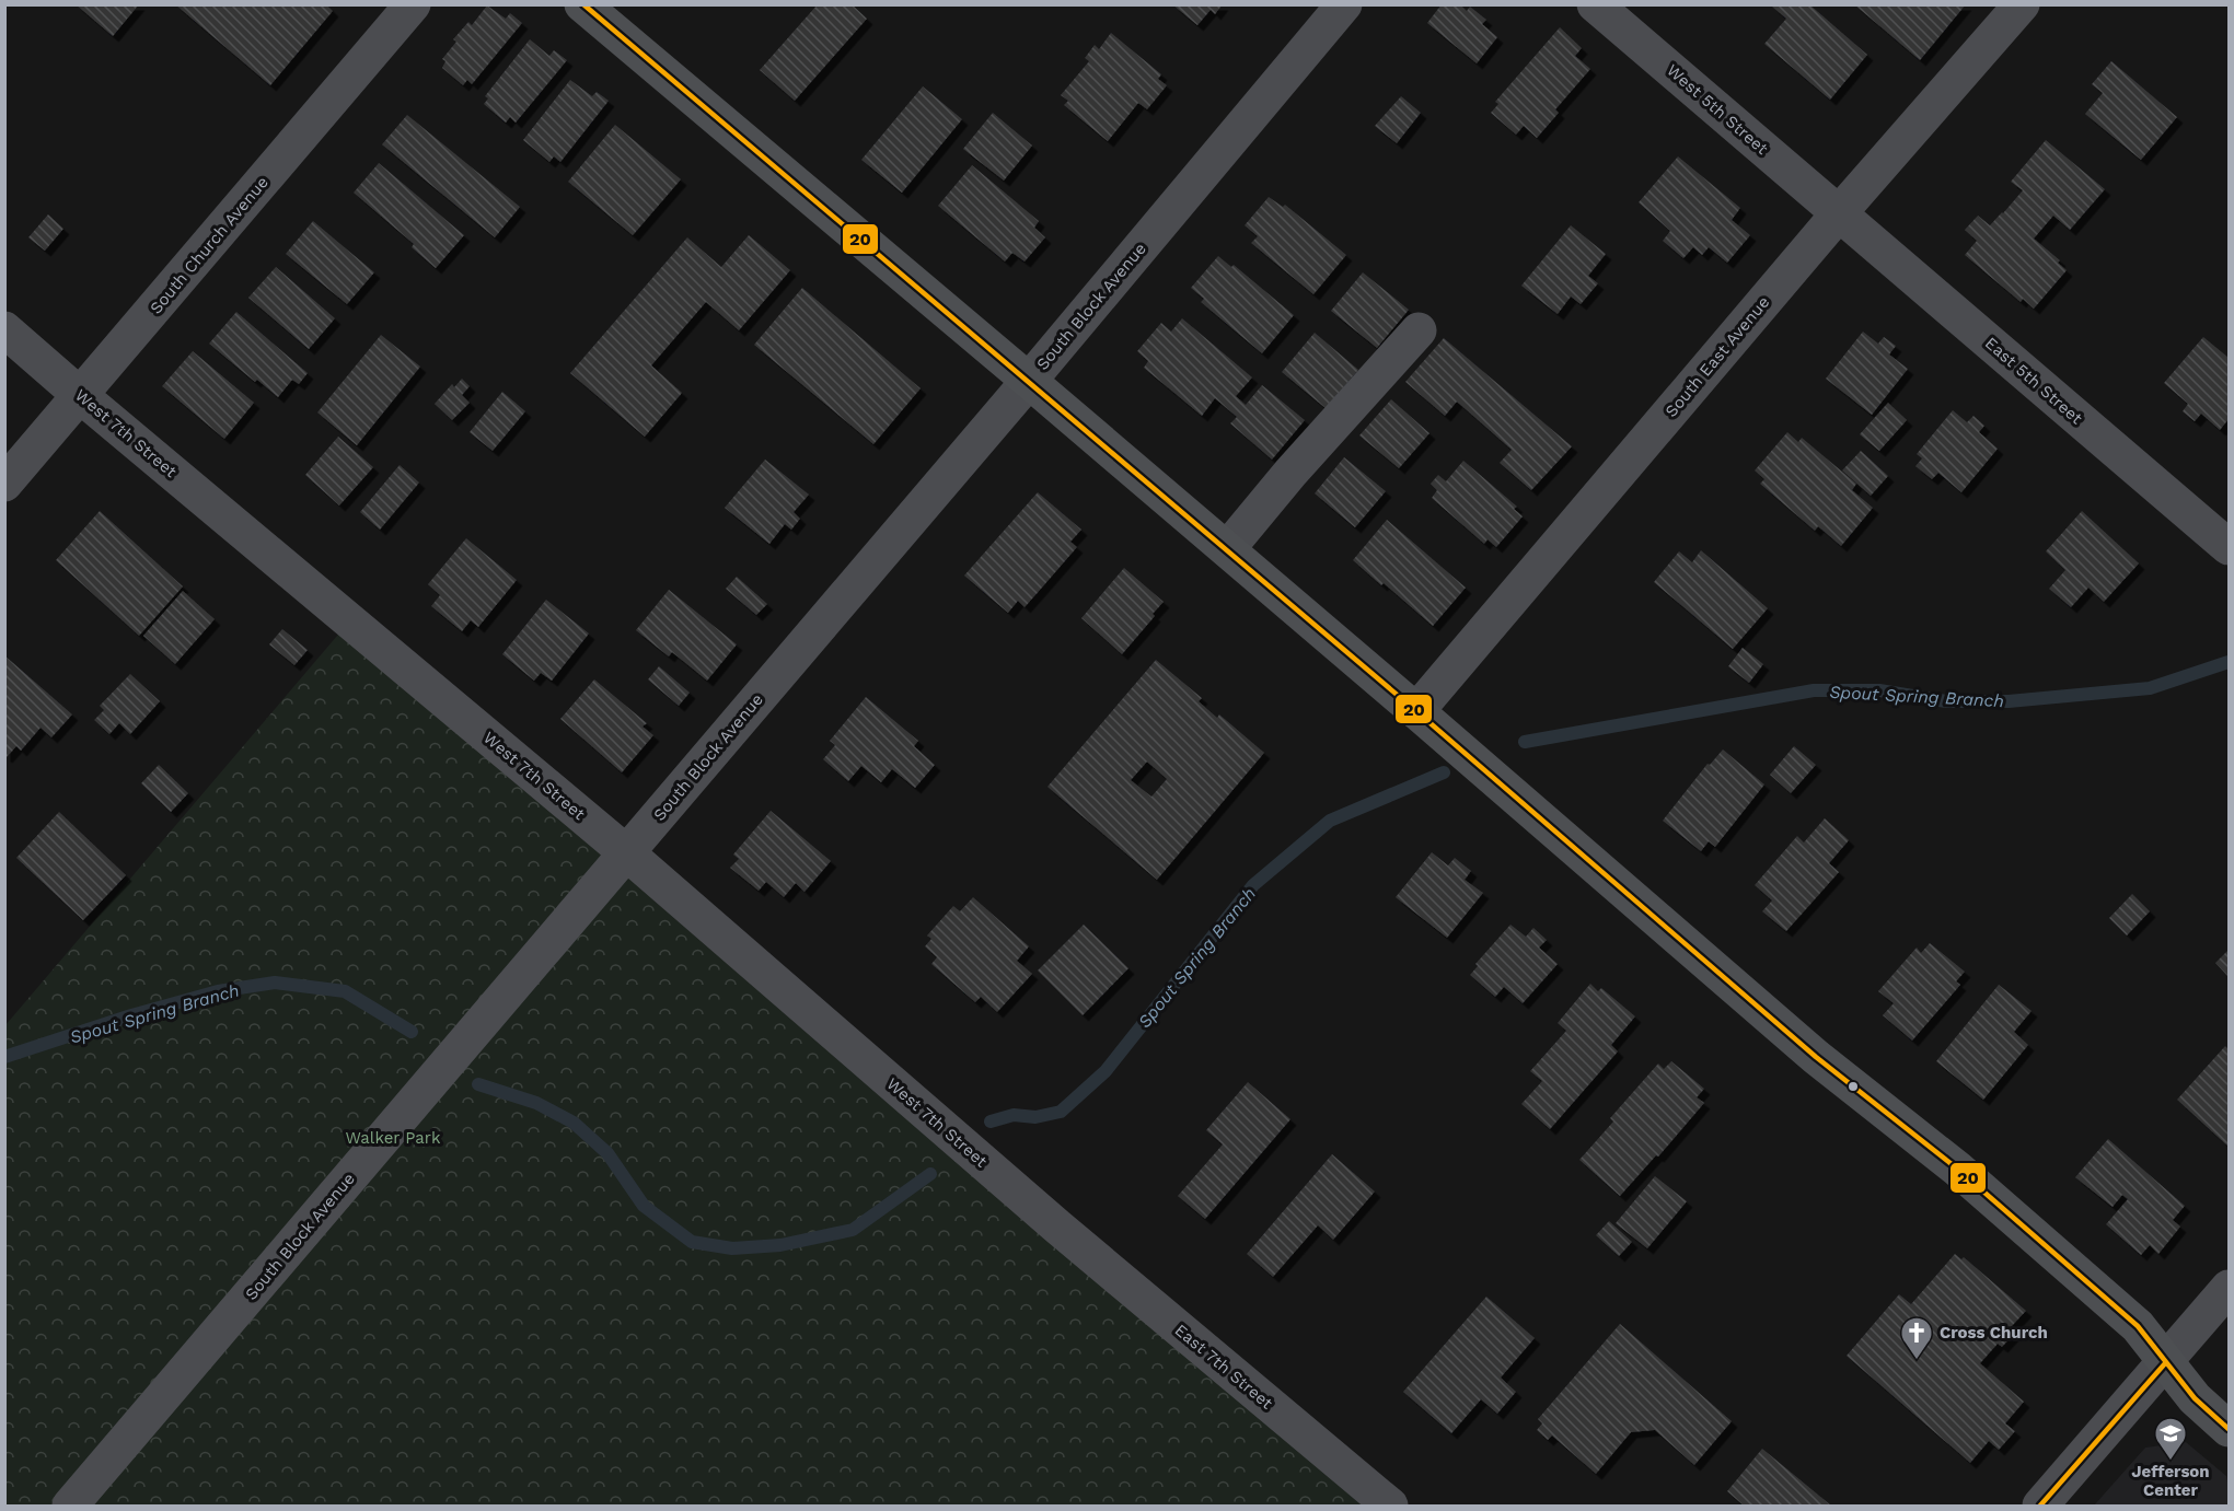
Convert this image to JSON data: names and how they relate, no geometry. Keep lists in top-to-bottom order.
{
  "streets": {
    "street": [
      "West 5th Street",
      "South Church Avenue",
      "South Block Avenue",
      "South East Avenue",
      "East 5th Street",
      "West 7th Street",
      "East 7th Street"
    ]
  },
  "crossings": [
    ["West 5th Street", "South East Avenue"],
    ["West 5th Street", "East 5th Street"],
    ["South Church Avenue", "West 7th Street"],
    ["South Block Avenue", "West 7th Street"],
    ["South East Avenue", "East 5th Street"],
    ["West 7th Street", "East 7th Street"]
  ],
  "water": ["Spout Spring Branch"],
  "parks": ["Walker Park"],
  "places": {
    "church": ["Cross Church"],
    "school or university": ["Jefferson Center"]
  },
  "lines": ["transit line 20"]
}
